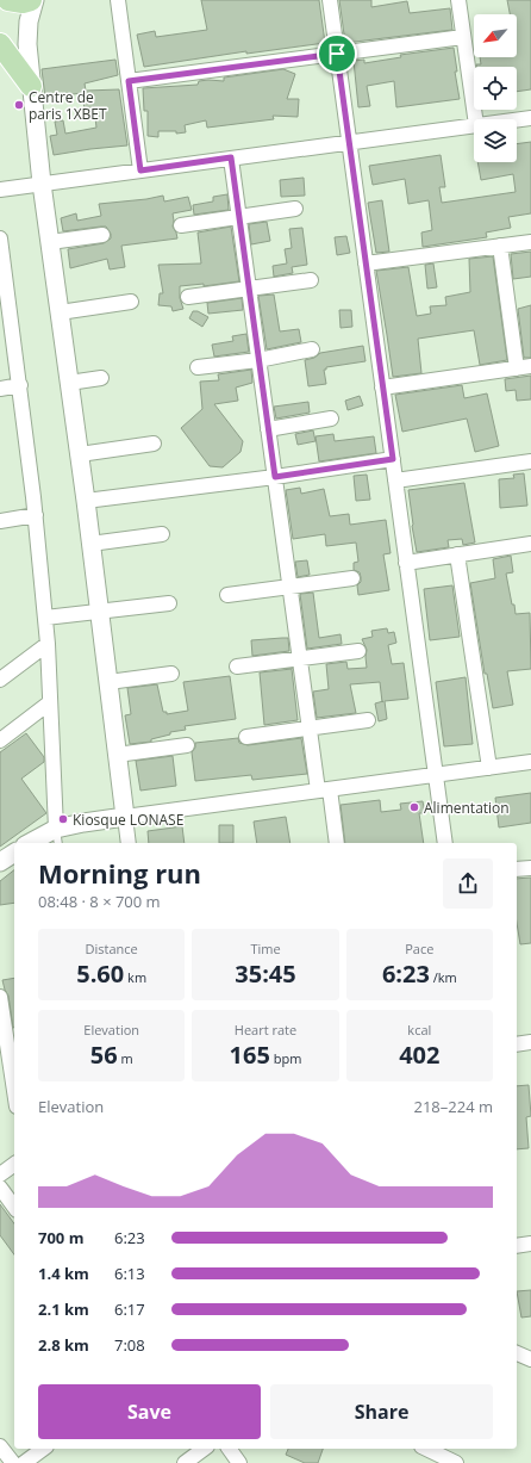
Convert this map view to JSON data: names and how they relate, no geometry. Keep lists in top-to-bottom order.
{
  "places": ["Centre de paris 1XBET", "Alimentation", "Kiosque LONASE"],
  "north": "bottom left",
  "page": {
    "heading": ["Morning run", "08:48 · 8 × 700 m"],
    "stats": [
      ["Distance", "5.60 km"],
      ["Time", "35:45"],
      ["Pace", "6:23 /km"],
      ["Elevation", "56 m"],
      ["Heart rate", "165 bpm"],
      ["kcal", "402"]
    ],
    "chart": ["Elevation", "218–224 m"],
    "list": [
      {
        "name": "700 m",
        "note": "6:23"
      },
      {
        "name": "1.4 km",
        "note": "6:13"
      },
      {
        "name": "2.1 km",
        "note": "6:17"
      },
      {
        "name": "2.8 km",
        "note": "7:08"
      }
    ],
    "buttons": ["Save", "Share"]
  }
}
